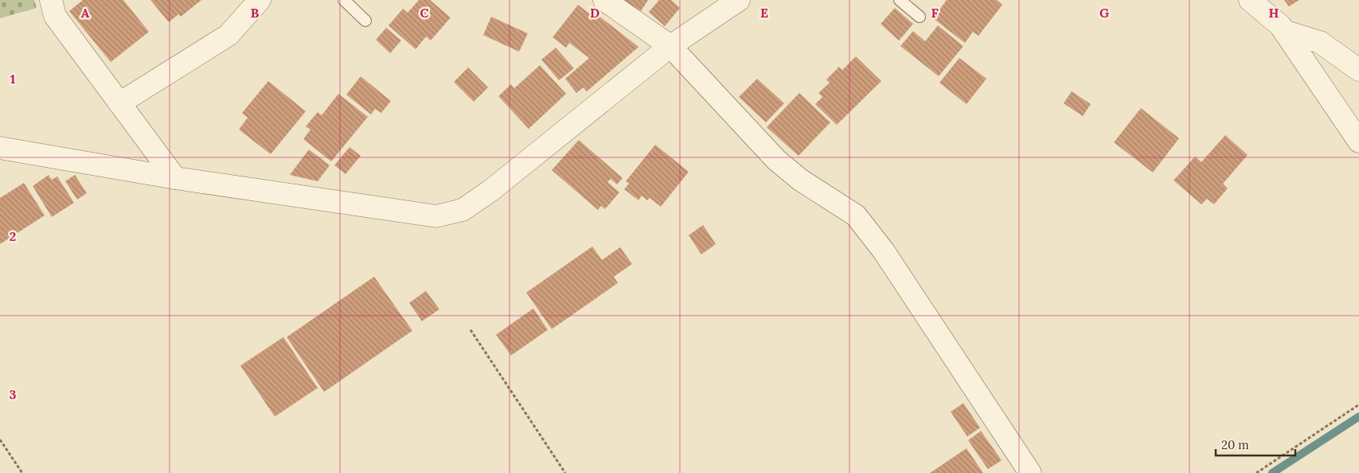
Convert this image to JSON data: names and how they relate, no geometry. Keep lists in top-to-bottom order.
{
  "scale_bar": "20 m",
  "grid": {
    "columns": [
      "A",
      "B",
      "C",
      "D",
      "E",
      "F",
      "G",
      "H"
    ],
    "rows": ["1", "2", "3"]
  }
}
